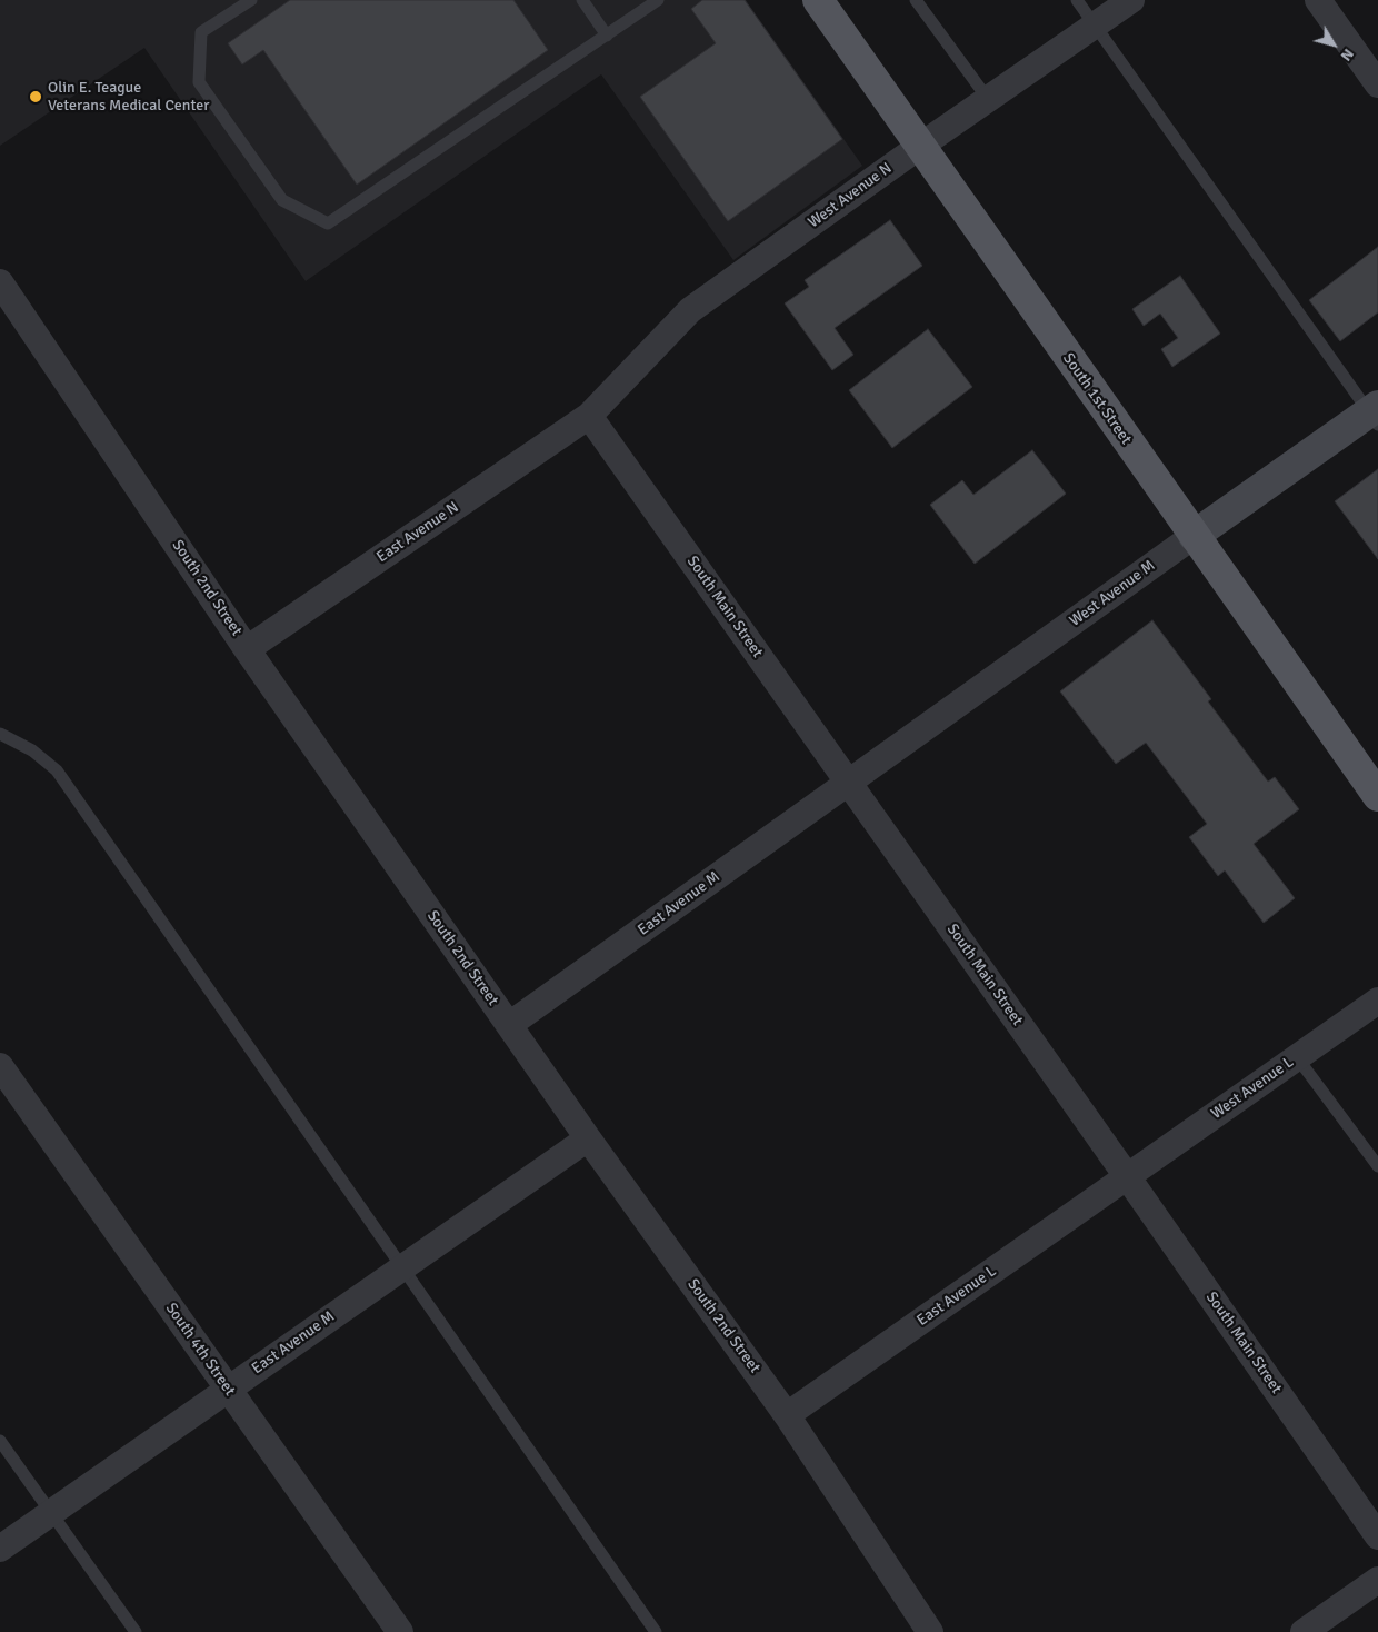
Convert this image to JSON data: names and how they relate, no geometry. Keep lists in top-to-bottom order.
{
  "streets": {
    "main road": ["South 1st Street"],
    "street": [
      "West Avenue N",
      "East Avenue N",
      "South 2nd Street",
      "West Avenue M",
      "South Main Street",
      "East Avenue M",
      "West Avenue L",
      "East Avenue L",
      "South 4th Street"
    ]
  },
  "crossings": [
    ["West Avenue N", "South 1st Street"],
    ["West Avenue N", "East Avenue N"],
    ["West Avenue N", "South Main Street"],
    ["South 1st Street", "West Avenue M"],
    ["East Avenue N", "South 2nd Street"],
    ["East Avenue N", "South Main Street"],
    ["South 2nd Street", "East Avenue M"],
    ["South 2nd Street", "East Avenue L"],
    ["West Avenue M", "South Main Street"],
    ["West Avenue M", "East Avenue M"],
    ["South Main Street", "East Avenue M"],
    ["South Main Street", "West Avenue L"],
    ["South Main Street", "East Avenue L"],
    ["East Avenue M", "South 4th Street"],
    ["West Avenue L", "East Avenue L"]
  ],
  "places": ["Olin E. Teague Veterans Medical Center"],
  "north": "bottom right"
}
